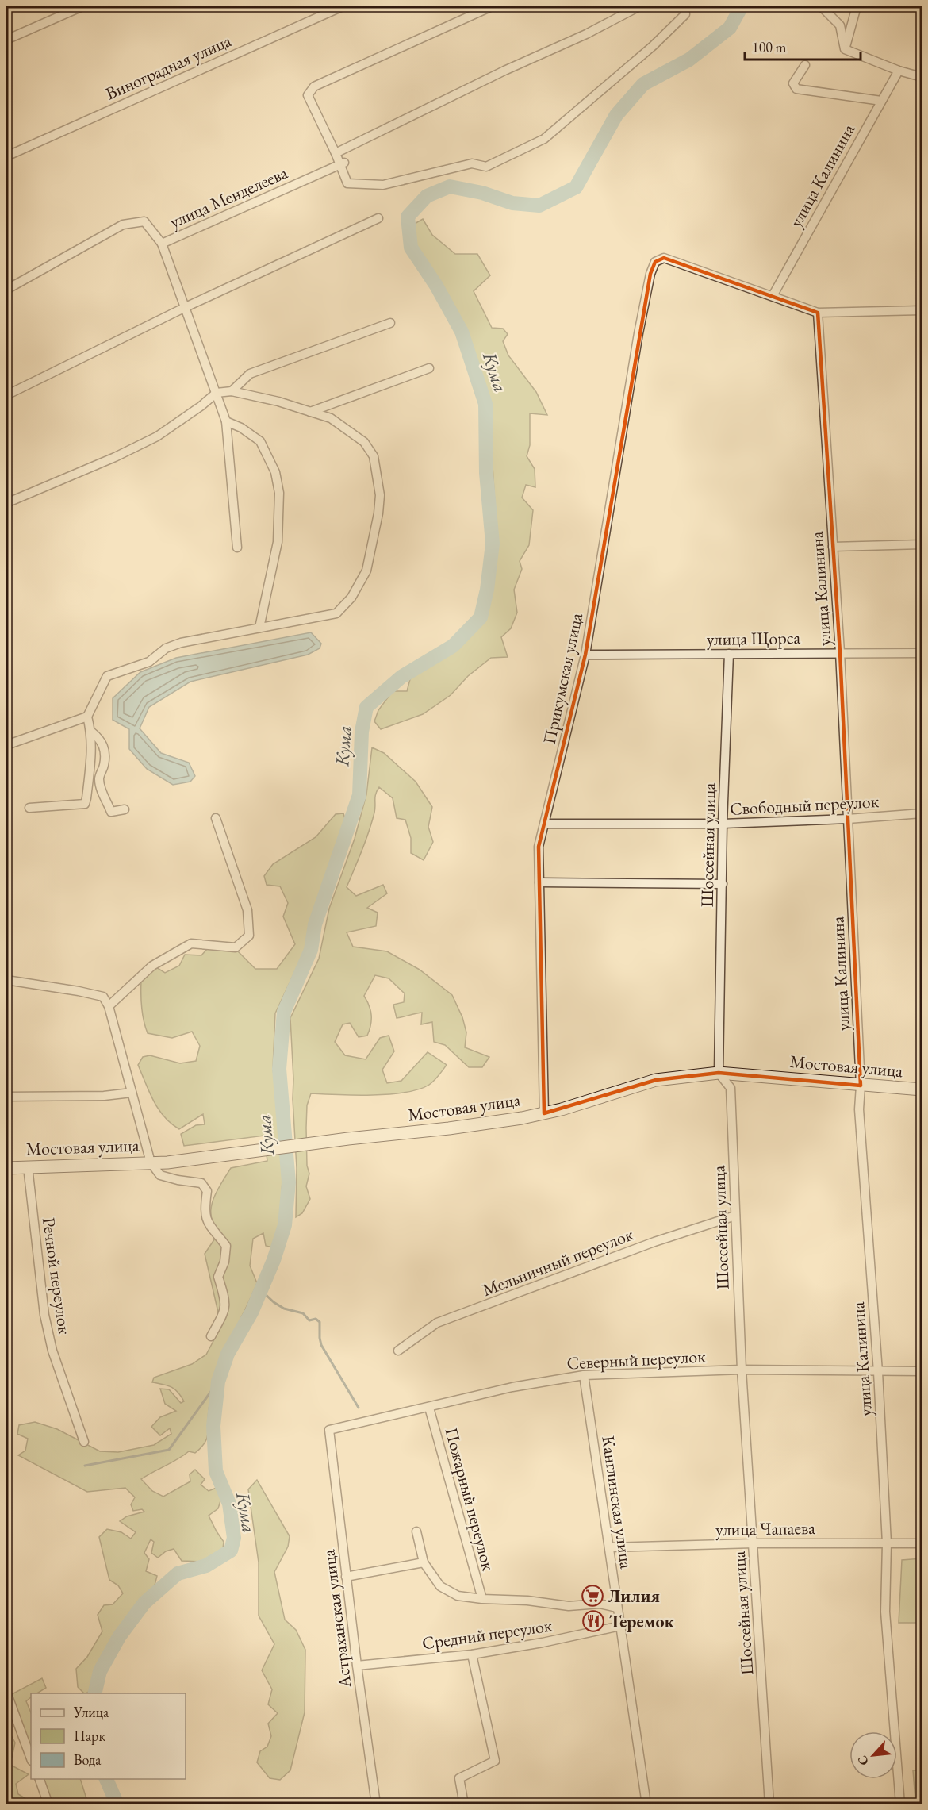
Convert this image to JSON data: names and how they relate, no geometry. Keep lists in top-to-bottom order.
{
  "streets": {
    "main road": ["Мостовая улица"],
    "street": [
      "Виноградная улица",
      "улица Калинина",
      "улица Менделеева",
      "улица Щорса",
      "Прикумская улица",
      "Свободный переулок",
      "Шоссейная улица",
      "Мельничный переулок",
      "Речной переулок",
      "Северный переулок",
      "Пожарный переулок",
      "Канглинская улица",
      "улица Чапаева",
      "Астраханская улица",
      "Средний переулок"
    ]
  },
  "crossings": [
    ["улица Калинина", "улица Щорса"],
    ["улица Калинина", "Прикумская улица"],
    ["улица Калинина", "Свободный переулок"],
    ["улица Калинина", "Мостовая улица"],
    ["улица Калинина", "Северный переулок"],
    ["улица Калинина", "улица Чапаева"],
    ["улица Щорса", "Прикумская улица"],
    ["улица Щорса", "Шоссейная улица"],
    ["Прикумская улица", "Свободный переулок"],
    ["Прикумская улица", "Мостовая улица"],
    ["Свободный переулок", "Шоссейная улица"],
    ["Шоссейная улица", "Мостовая улица"],
    ["Шоссейная улица", "Мельничный переулок"],
    ["Шоссейная улица", "Северный переулок"],
    ["Шоссейная улица", "улица Чапаева"],
    ["Мостовая улица", "Речной переулок"],
    ["Северный переулок", "Пожарный переулок"],
    ["Северный переулок", "Канглинская улица"],
    ["Северный переулок", "Астраханская улица"],
    ["Канглинская улица", "улица Чапаева"],
    ["Канглинская улица", "Средний переулок"],
    ["Астраханская улица", "Средний переулок"]
  ],
  "water": ["Кума"],
  "places": {
    "supermarket": ["Лилия"],
    "restaurant": ["Теремок"]
  },
  "legend": ["Улица", "Парк", "Вода"],
  "scale_bar": "100 m",
  "north": "bottom left"
}
